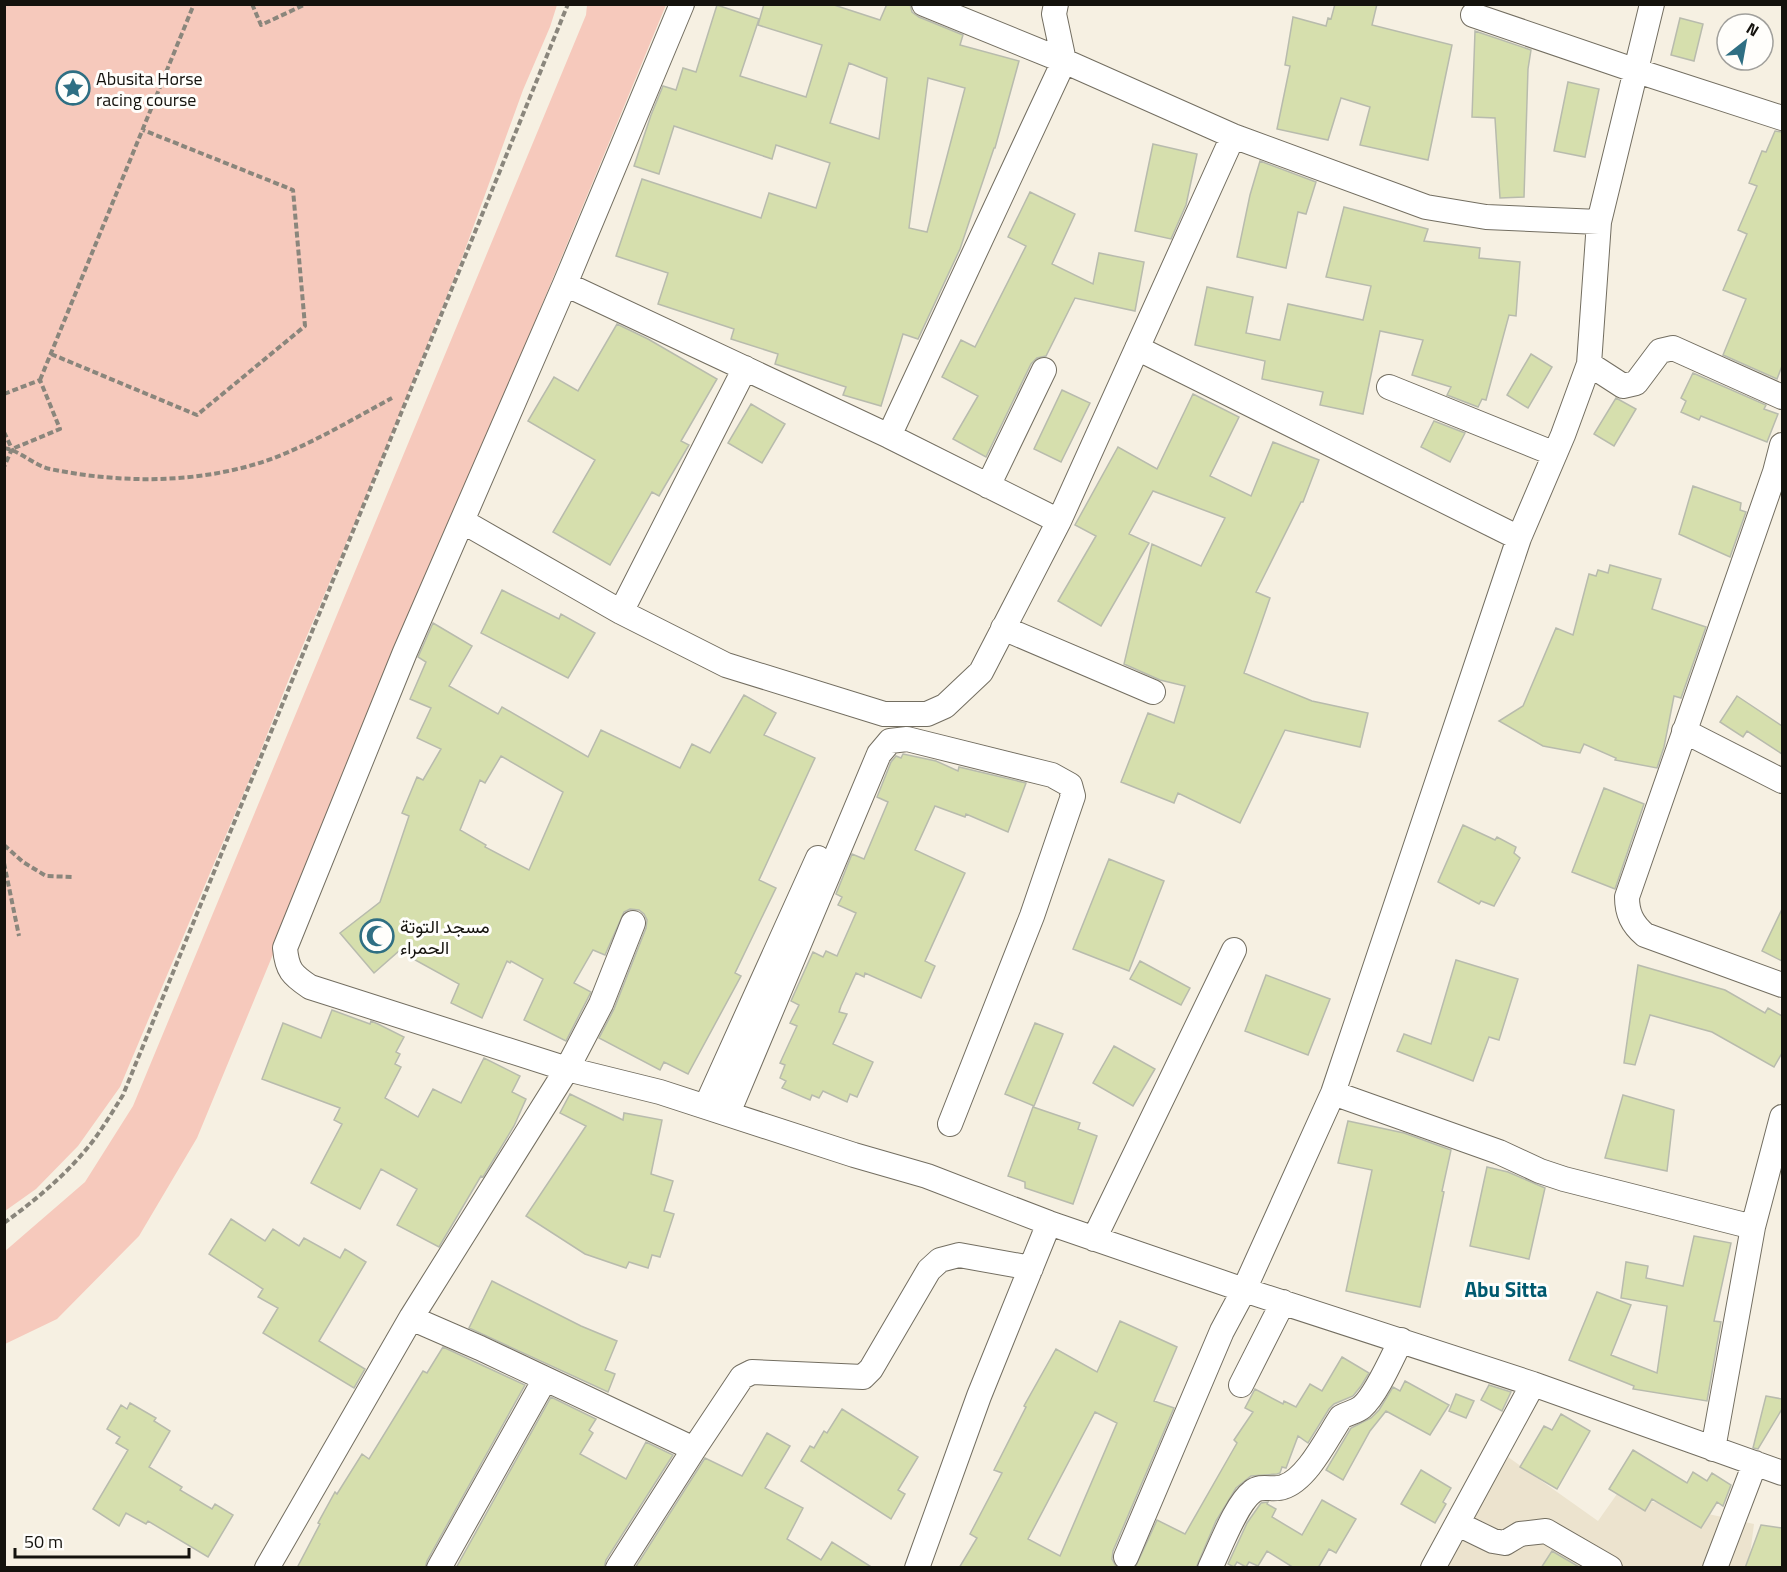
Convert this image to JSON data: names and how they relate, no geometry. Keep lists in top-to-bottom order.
{
  "districts": ["Abu Sitta"],
  "places": {
    "place": ["Abusita Horse racing course"],
    "mosque": ["مسجد التوتة الحمراء"]
  },
  "scale_bar": "50 m",
  "north": "top right"
}
